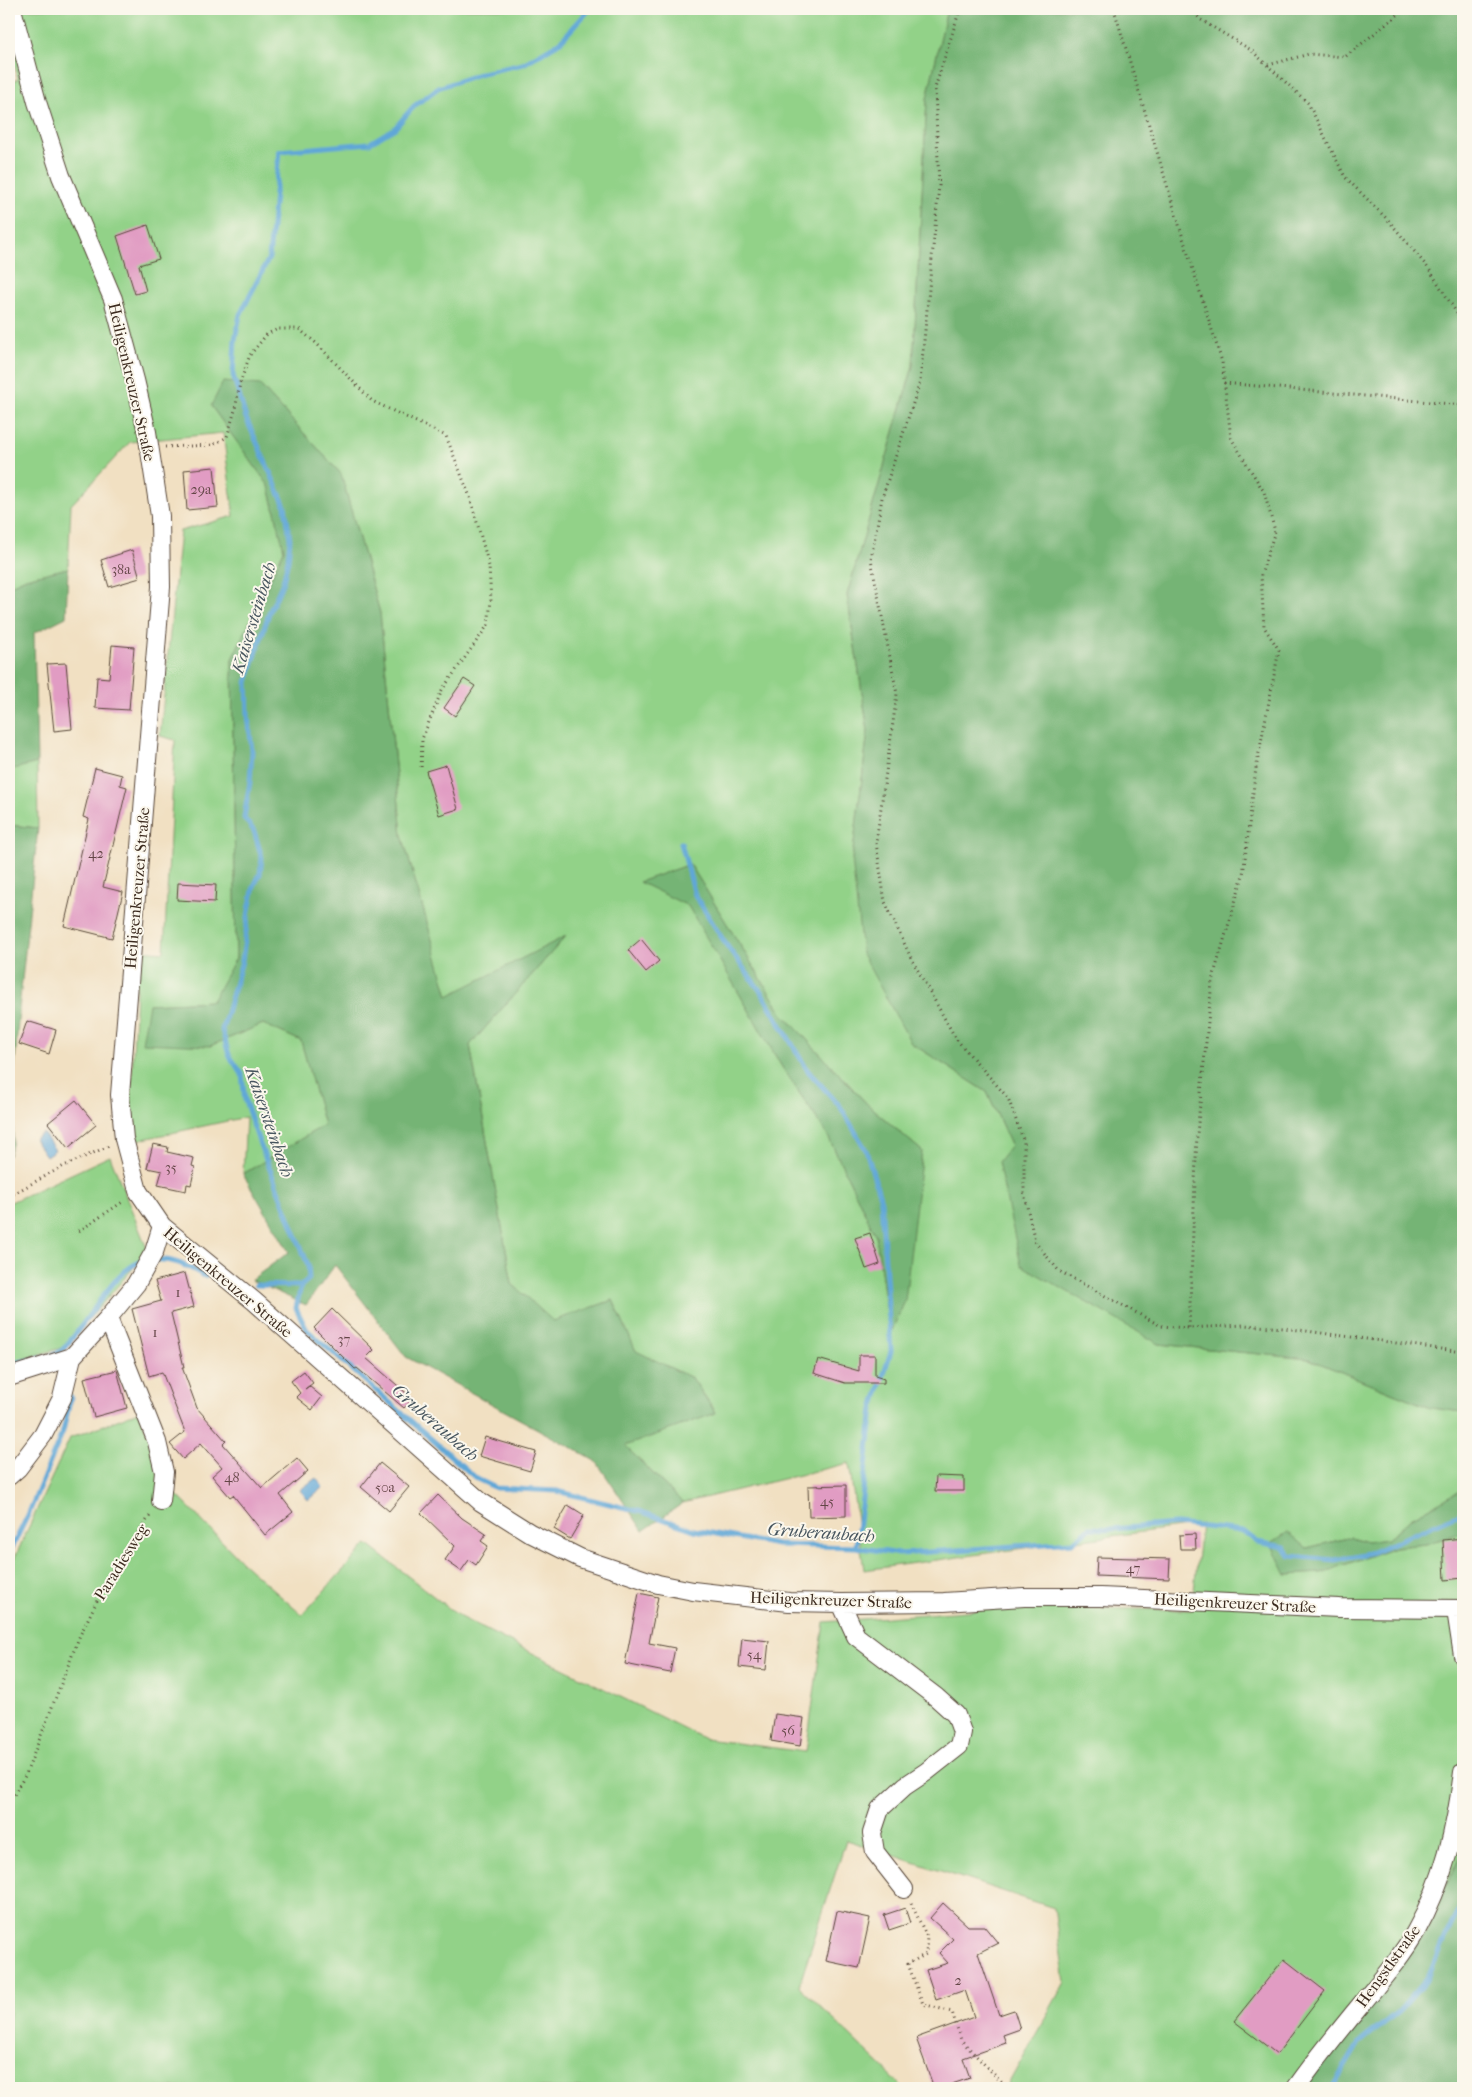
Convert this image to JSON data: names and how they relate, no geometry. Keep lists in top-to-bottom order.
{
  "streets": {
    "street": ["Heiligenkreuzer Straße", "Hengstlstraße"],
    "path": ["Paradiesweg"]
  },
  "water": ["Kaisersteinbach", "Gruberaubach"],
  "house_numbers": [
    "29a",
    "38a",
    "42",
    "35",
    "1",
    "1",
    "37",
    "48",
    "50a",
    "45",
    "47",
    "54",
    "56",
    "2"
  ]
}
